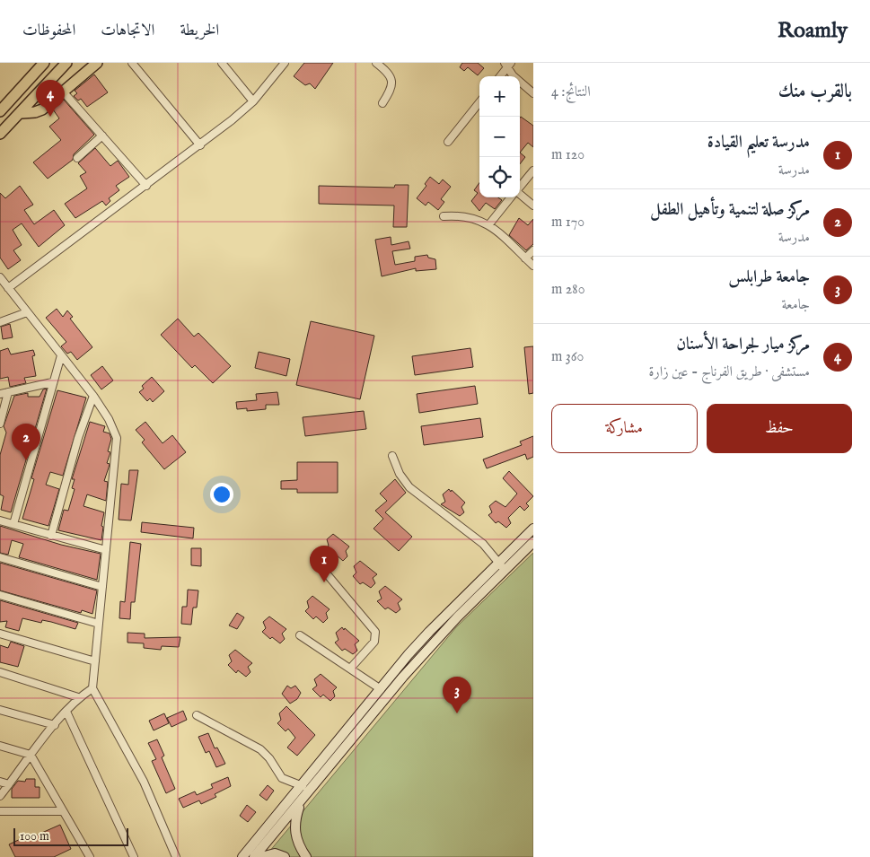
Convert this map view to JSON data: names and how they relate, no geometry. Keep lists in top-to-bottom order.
{
  "scale_bar": "100 m",
  "page": {
    "header": "Roamly",
    "nav": ["الخريطة", "الاتجاهات", "المحفوظات"],
    "heading": ["بالقرب منك", "النتائج: 4"],
    "map_buttons": ["+", "−"],
    "pins": [
      "4",
      "2",
      "1",
      "3"
    ],
    "list": [
      {
        "mark": "1",
        "name": "مدرسة تعليم القيادة",
        "note": "مدرسة",
        "value": "120 m"
      },
      {
        "mark": "2",
        "name": "مركز صلة لتنمية وتأهيل الطفل",
        "note": "مدرسة",
        "value": "170 m"
      },
      {
        "mark": "3",
        "name": "جامعة طرابلس",
        "note": "جامعة",
        "value": "280 m"
      },
      {
        "mark": "4",
        "name": "مركز ميار لجراحة الأسنان",
        "note": "مستشفى · طريق الفرناج - عين زارة",
        "value": "360 m"
      }
    ],
    "buttons": ["حفظ", "مشاركة"],
    "scale": "100 m"
  }
}
